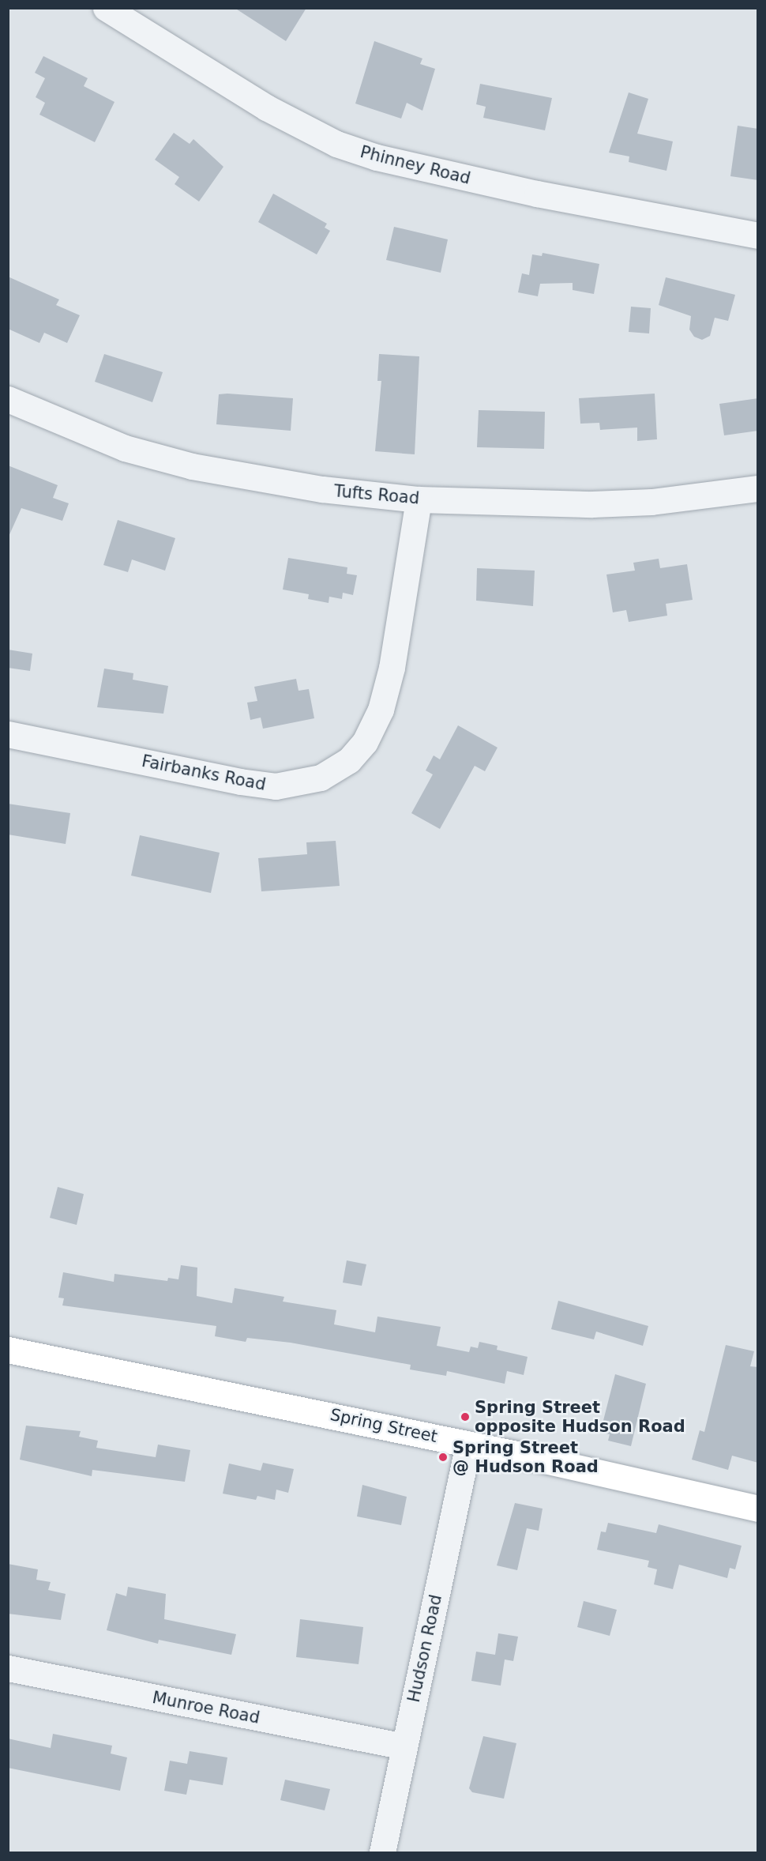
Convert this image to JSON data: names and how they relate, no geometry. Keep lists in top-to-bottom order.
{
  "streets": {
    "main road": ["Spring Street"],
    "street": [
      "Phinney Road",
      "Tufts Road",
      "Fairbanks Road",
      "Hudson Road",
      "Munroe Road"
    ]
  },
  "crossings": [
    ["Tufts Road", "Fairbanks Road"],
    ["Spring Street", "Hudson Road"],
    ["Hudson Road", "Munroe Road"]
  ],
  "places": ["Spring Street opposite Hudson Road", "Spring Street @ Hudson Road"]
}
